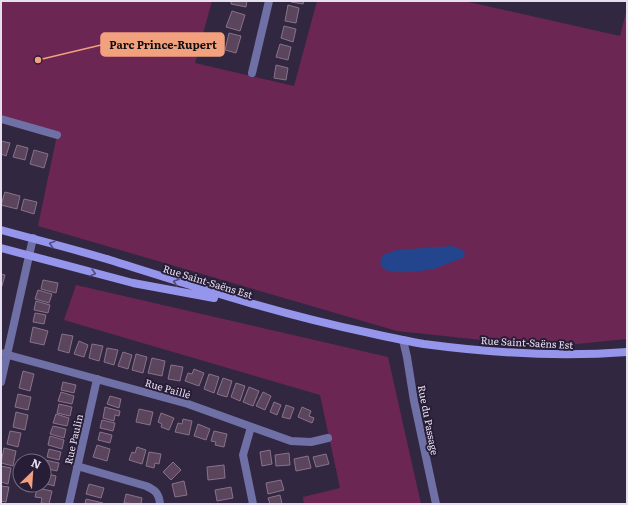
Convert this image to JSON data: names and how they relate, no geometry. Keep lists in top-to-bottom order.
{
  "streets": {
    "main road": ["Rue Saint-Saëns Est"],
    "street": ["Rue Paillé", "Rue du Passage", "Rue Paulin"]
  },
  "crossings": [
    ["Rue Saint-Saëns Est", "Rue du Passage"],
    ["Rue Paillé", "Rue Paulin"]
  ],
  "places": ["Parc Prince-Rupert"],
  "north": "top right"
}
